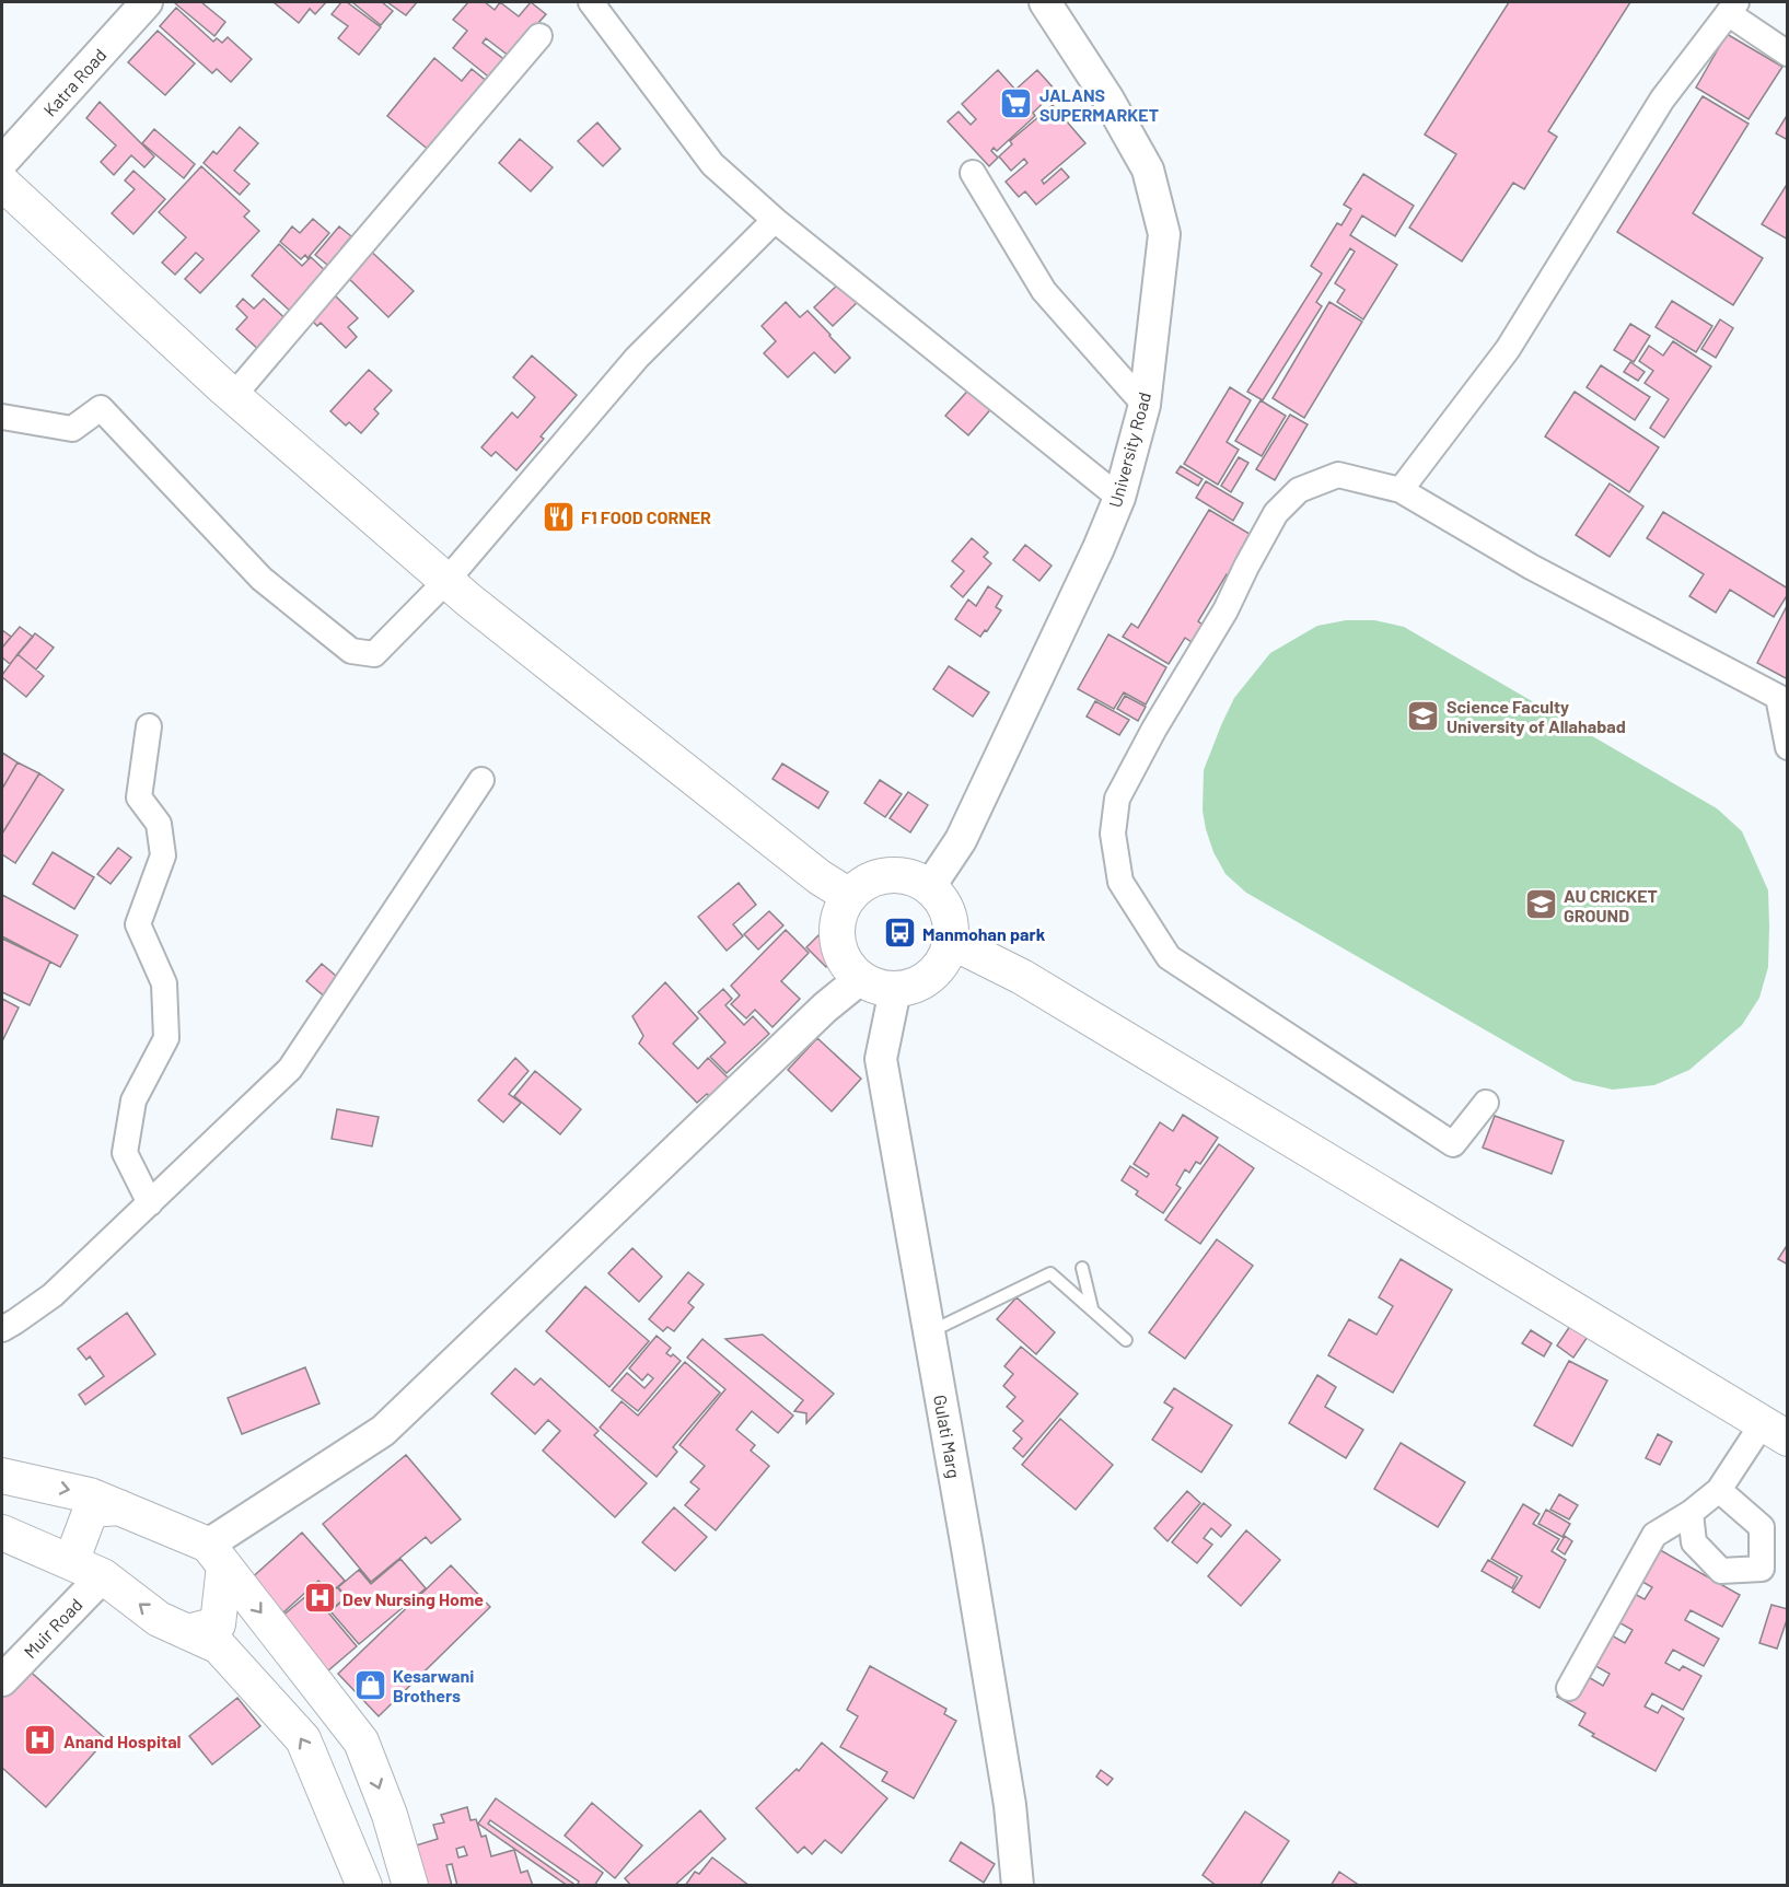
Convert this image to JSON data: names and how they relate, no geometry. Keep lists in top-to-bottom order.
{
  "streets": {
    "street": [
      "Katra Road",
      "University Road",
      "Gulati Marg",
      "Muir Road"
    ]
  },
  "crossings": [
    ["University Road", "Gulati Marg"]
  ],
  "places": {
    "supermarket": ["JALANS SUPERMARKET"],
    "restaurant": ["F1 FOOD CORNER"],
    "school or university": ["Science Faculty University of Allahabad", "AU CRICKET GROUND"],
    "bus stop": ["Manmohan park"],
    "hospital": ["Dev Nursing Home", "Anand Hospital"],
    "shop": ["Kesarwani Brothers"]
  }
}
